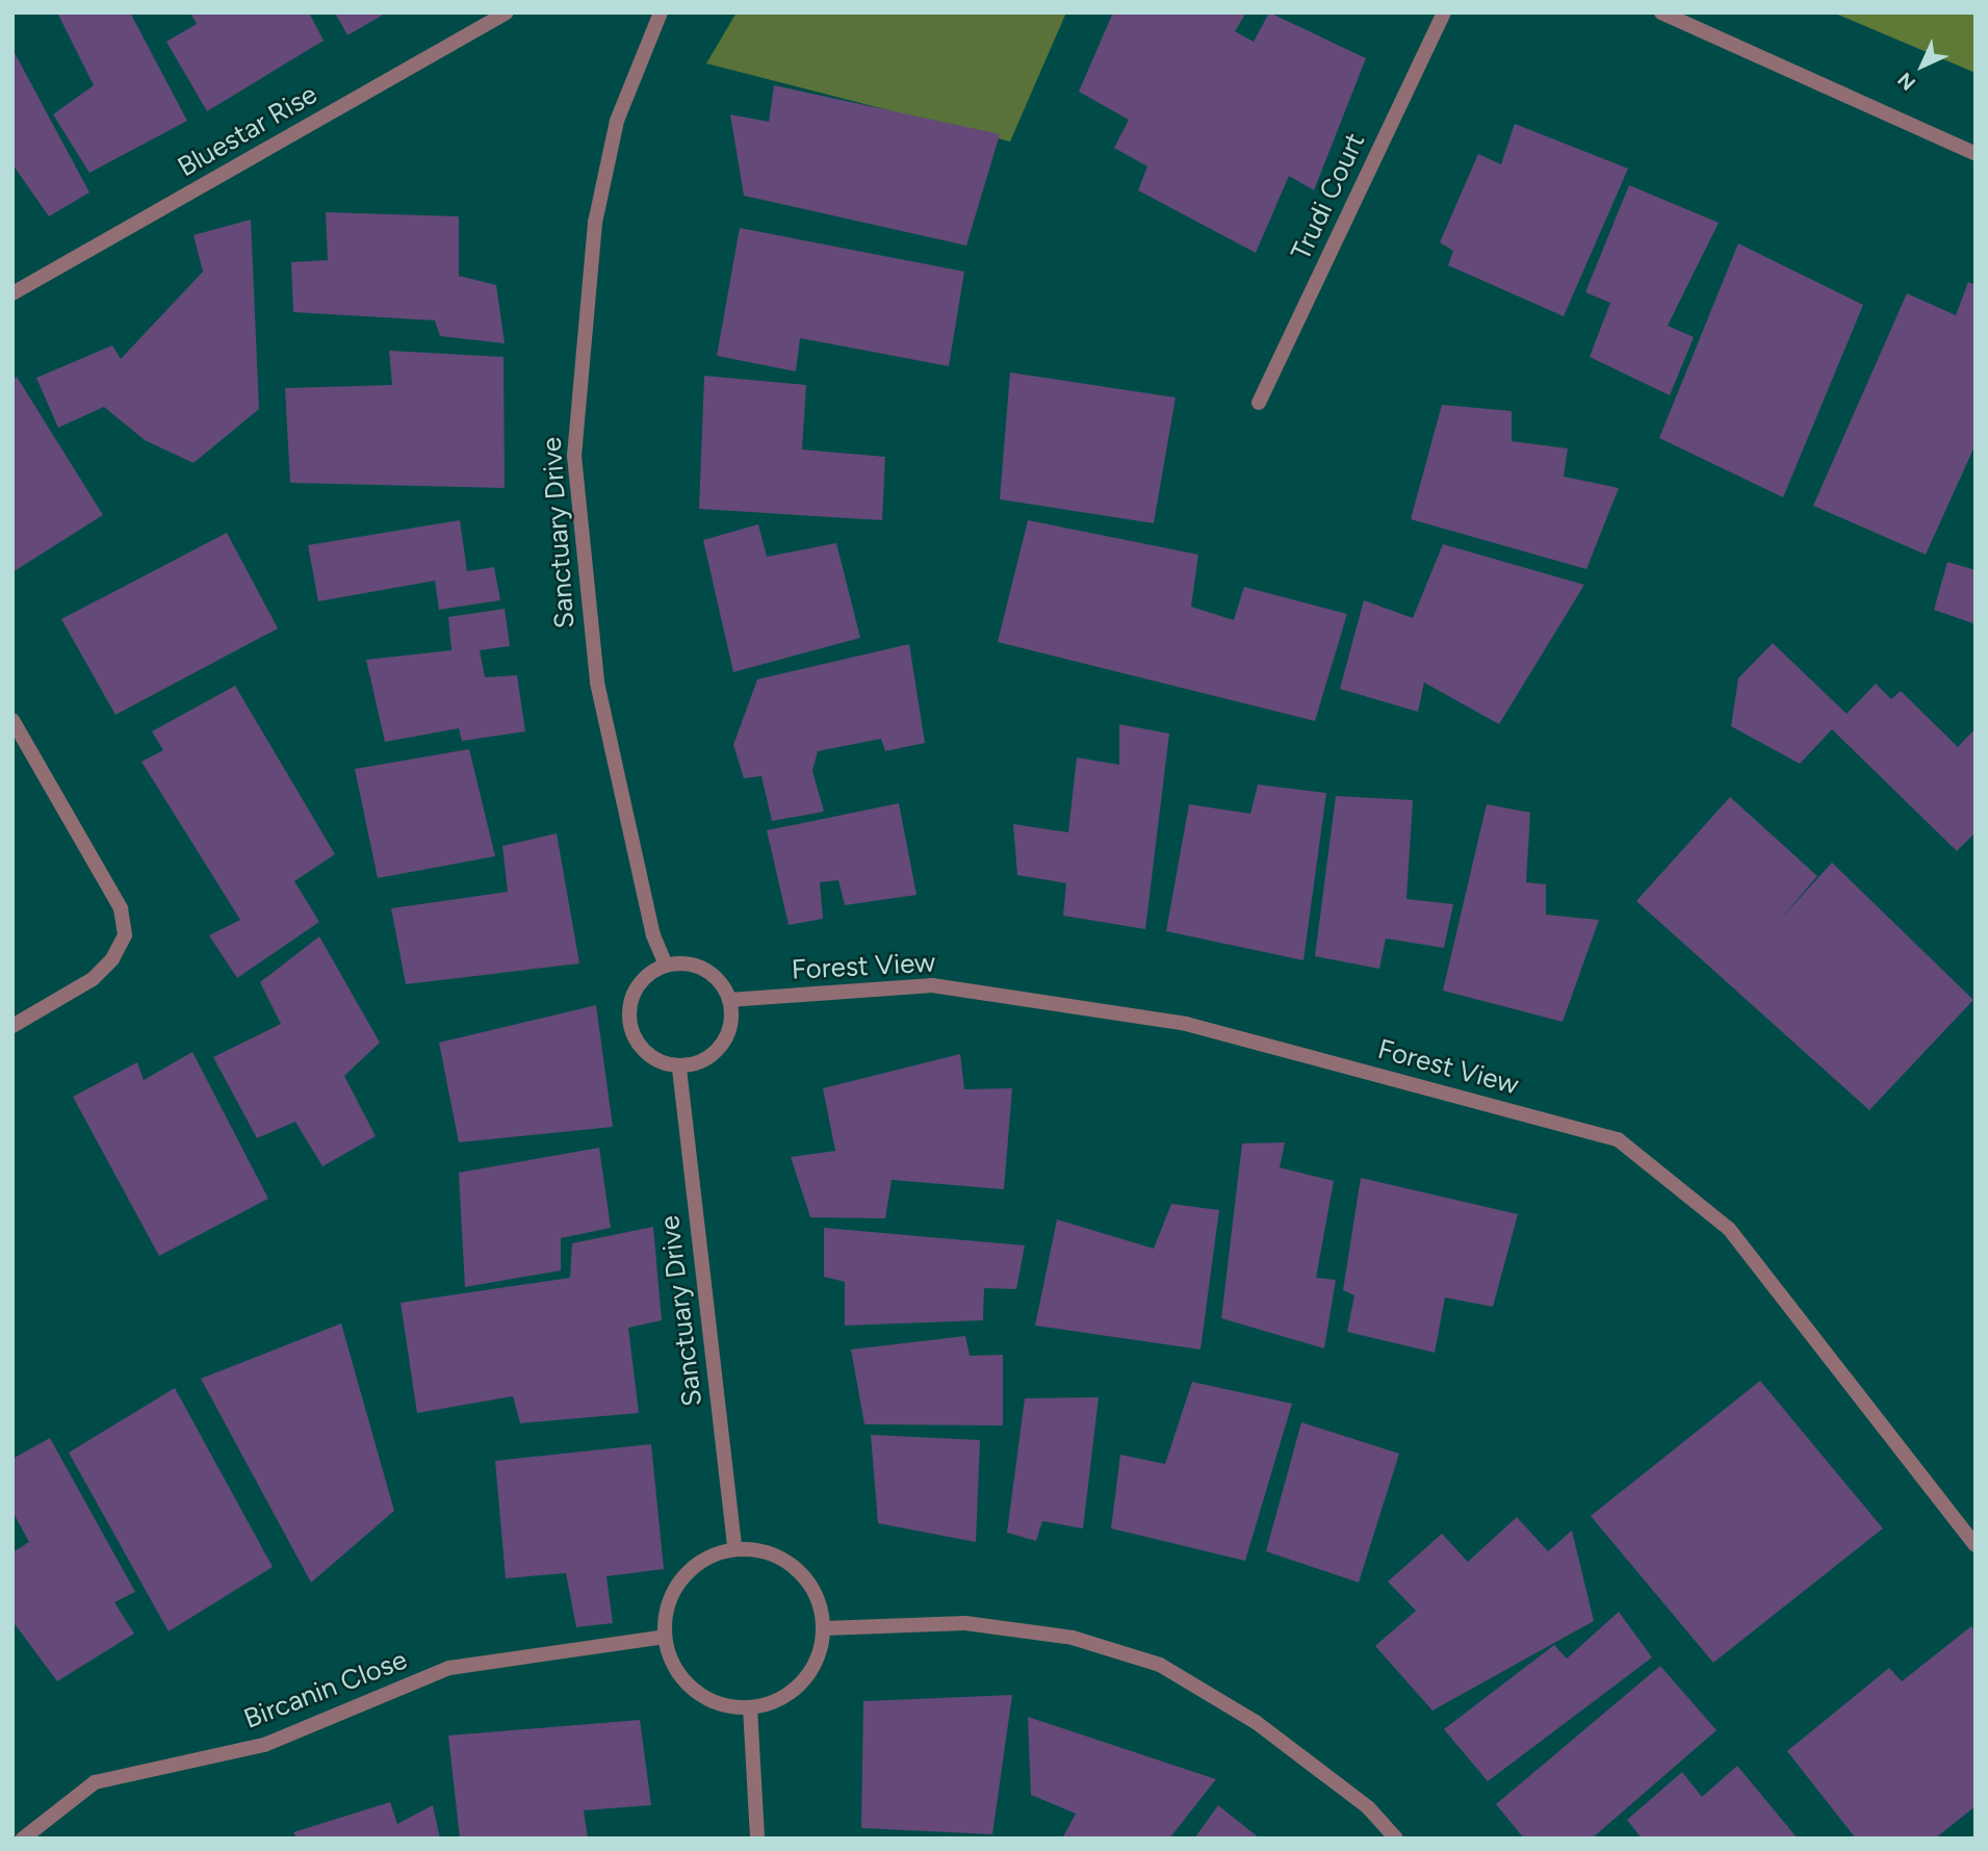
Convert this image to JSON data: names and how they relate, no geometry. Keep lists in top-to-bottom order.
{
  "streets": {
    "street": [
      "Bluestar Rise",
      "Trudi Court",
      "Sanctuary Drive",
      "Forest View",
      "Bircanin Close"
    ]
  },
  "crossings": [
    ["Sanctuary Drive", "Forest View"],
    ["Sanctuary Drive", "Bircanin Close"]
  ],
  "north": "bottom left"
}
